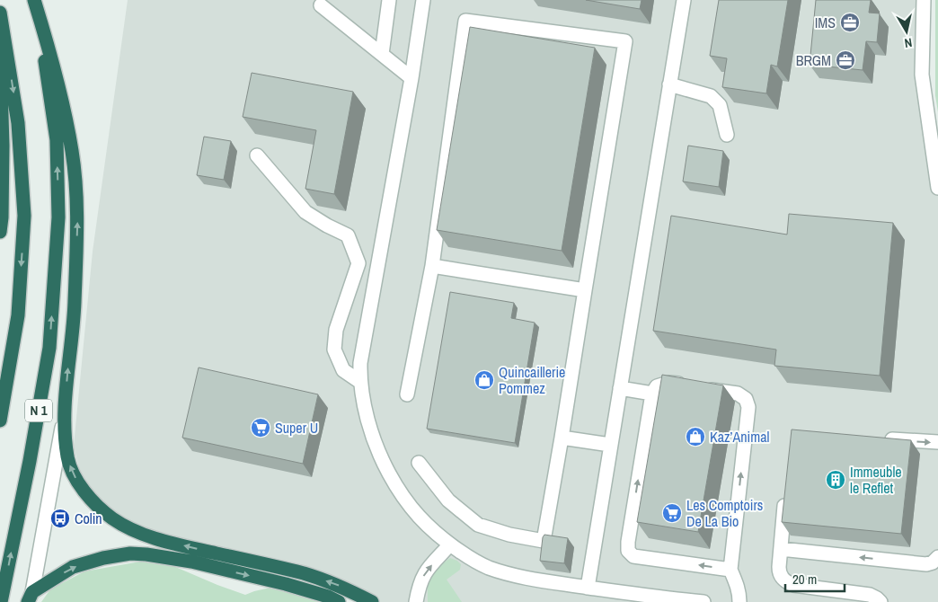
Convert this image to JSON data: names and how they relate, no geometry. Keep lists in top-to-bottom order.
{
  "streets": {
    "highway": ["N 1"]
  },
  "places": {
    "office": ["IMS", "BRGM"],
    "shop": ["Quincaillerie Pommez", "Kaz’Animal"],
    "supermarket": ["Super U", "Les Comptoirs De La Bio"],
    "building": ["Immeuble le Reflet"],
    "bus stop": ["Colin"]
  },
  "scale_bar": "20 m",
  "north": "bottom"
}
